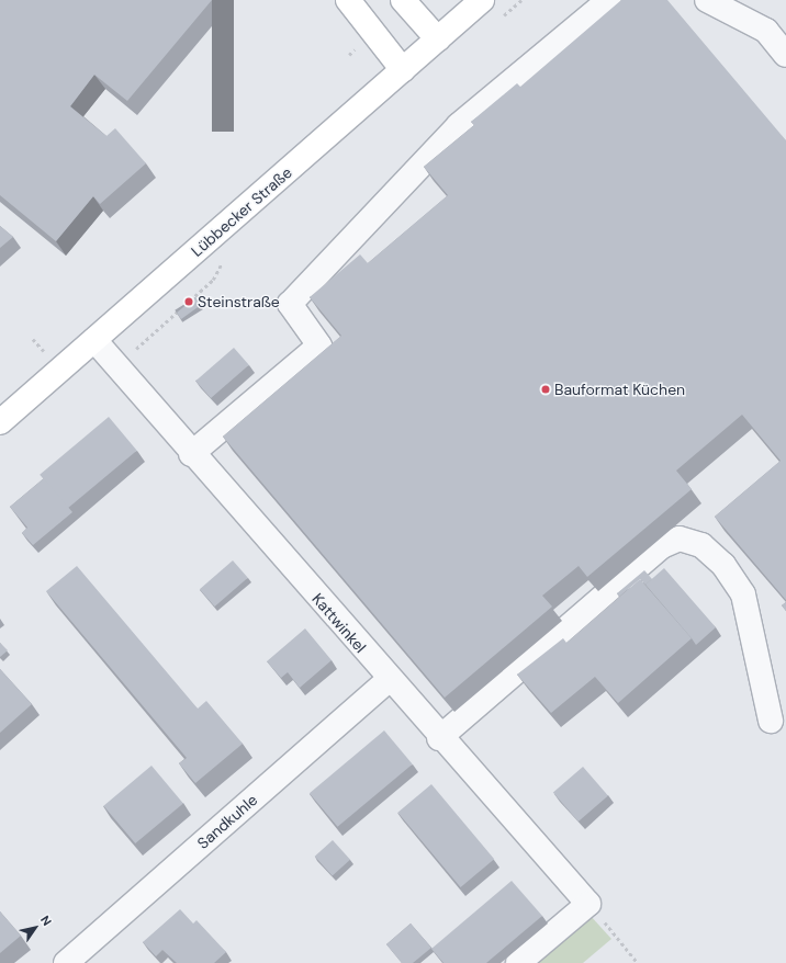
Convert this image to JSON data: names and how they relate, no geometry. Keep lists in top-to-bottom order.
{
  "streets": {
    "main road": ["Lübbecker Straße"],
    "street": ["Kattwinkel", "Sandkuhle"]
  },
  "crossings": [
    ["Lübbecker Straße", "Kattwinkel"],
    ["Kattwinkel", "Sandkuhle"]
  ],
  "places": ["Steinstraße", "Bauformat Küchen"],
  "north": "top right"
}
